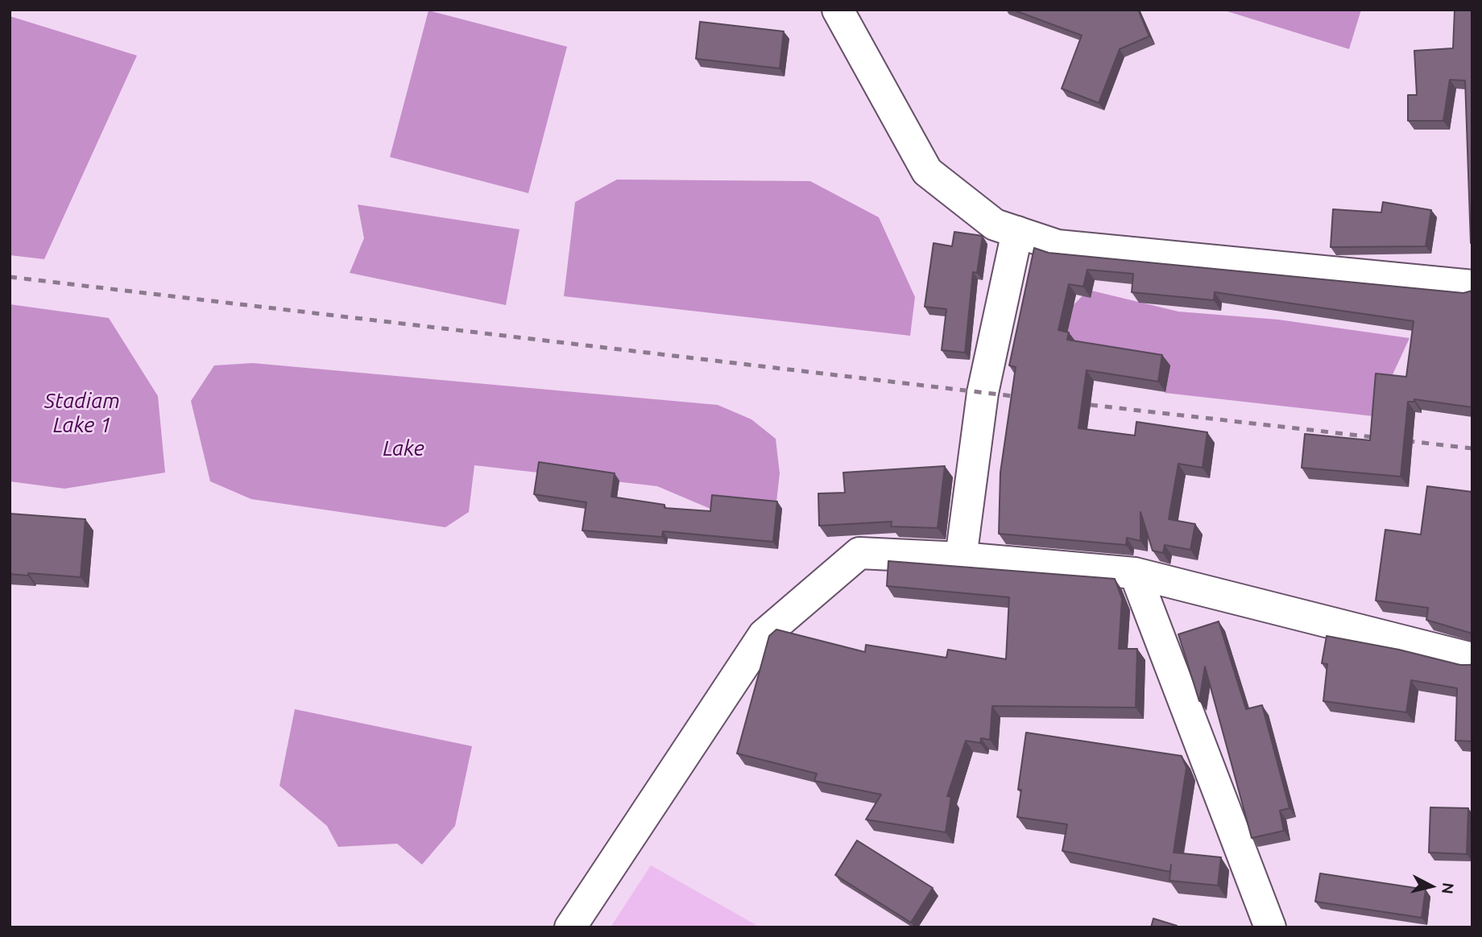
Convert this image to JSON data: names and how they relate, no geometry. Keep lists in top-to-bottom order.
{
  "water": ["Stadiam Lake 1", "Lake"],
  "north": "right"
}
